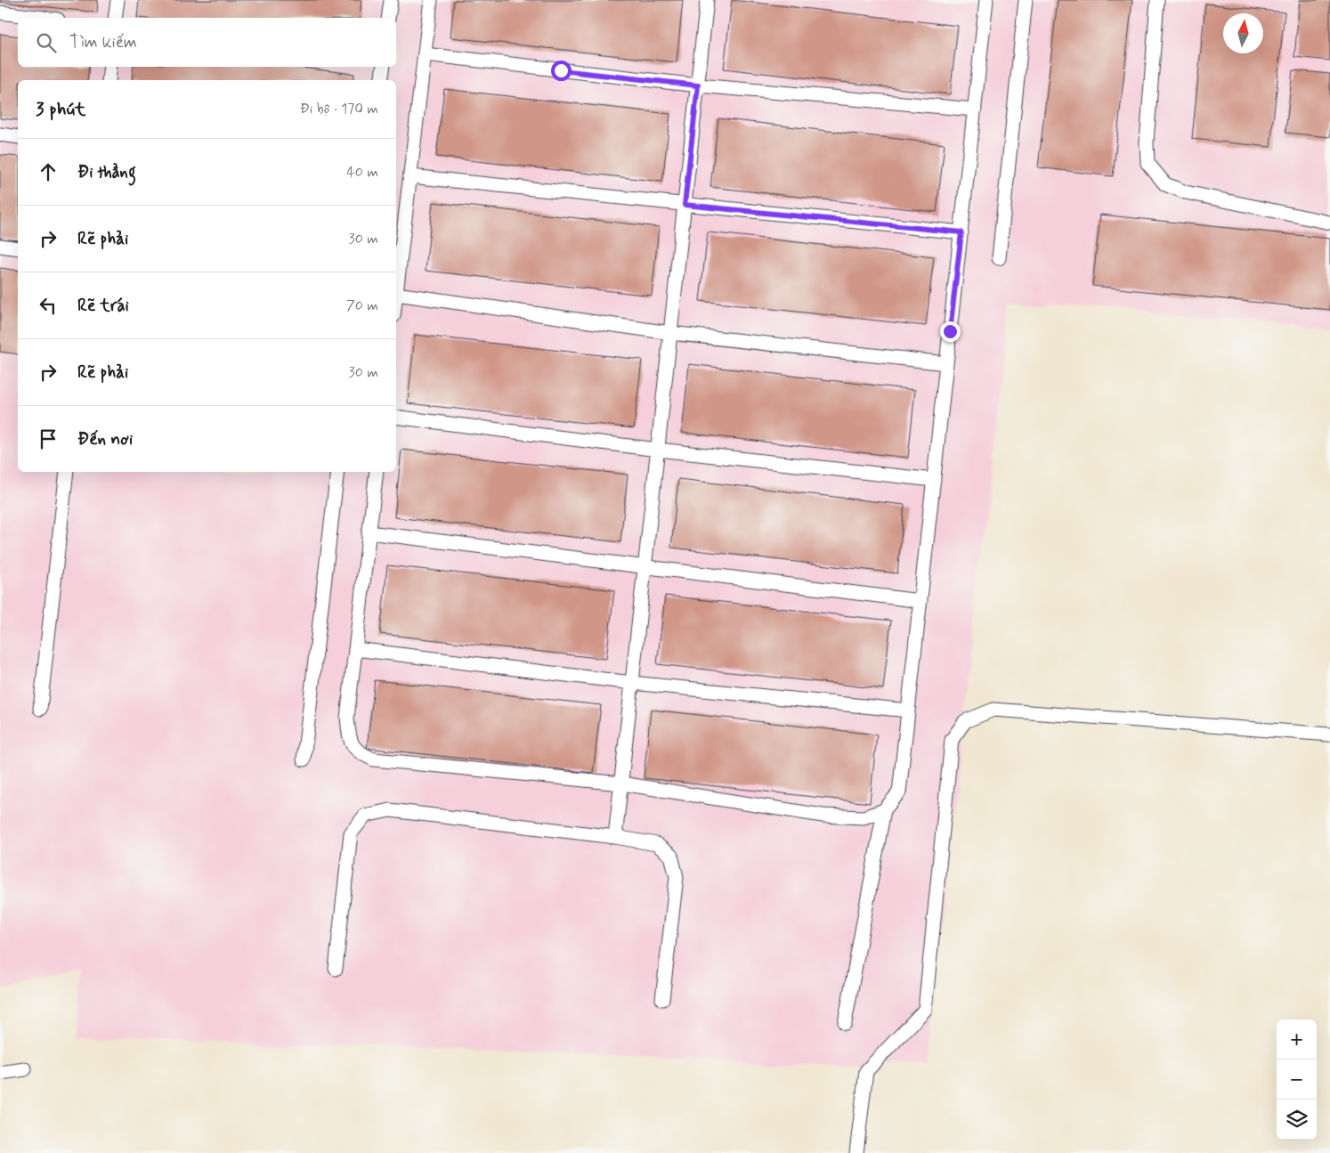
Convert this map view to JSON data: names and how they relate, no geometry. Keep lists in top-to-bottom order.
{
  "north": "top",
  "page": {
    "search": "Tìm kiếm",
    "heading": ["3 phút", "Đi bộ · 170 m"],
    "list": [
      ["Đi thẳng", "40 m"],
      ["Rẽ phải", "30 m"],
      ["Rẽ trái", "70 m"],
      ["Rẽ phải", "30 m"],
      "Đến nơi"
    ],
    "map_buttons": ["+", "−"]
  }
}
